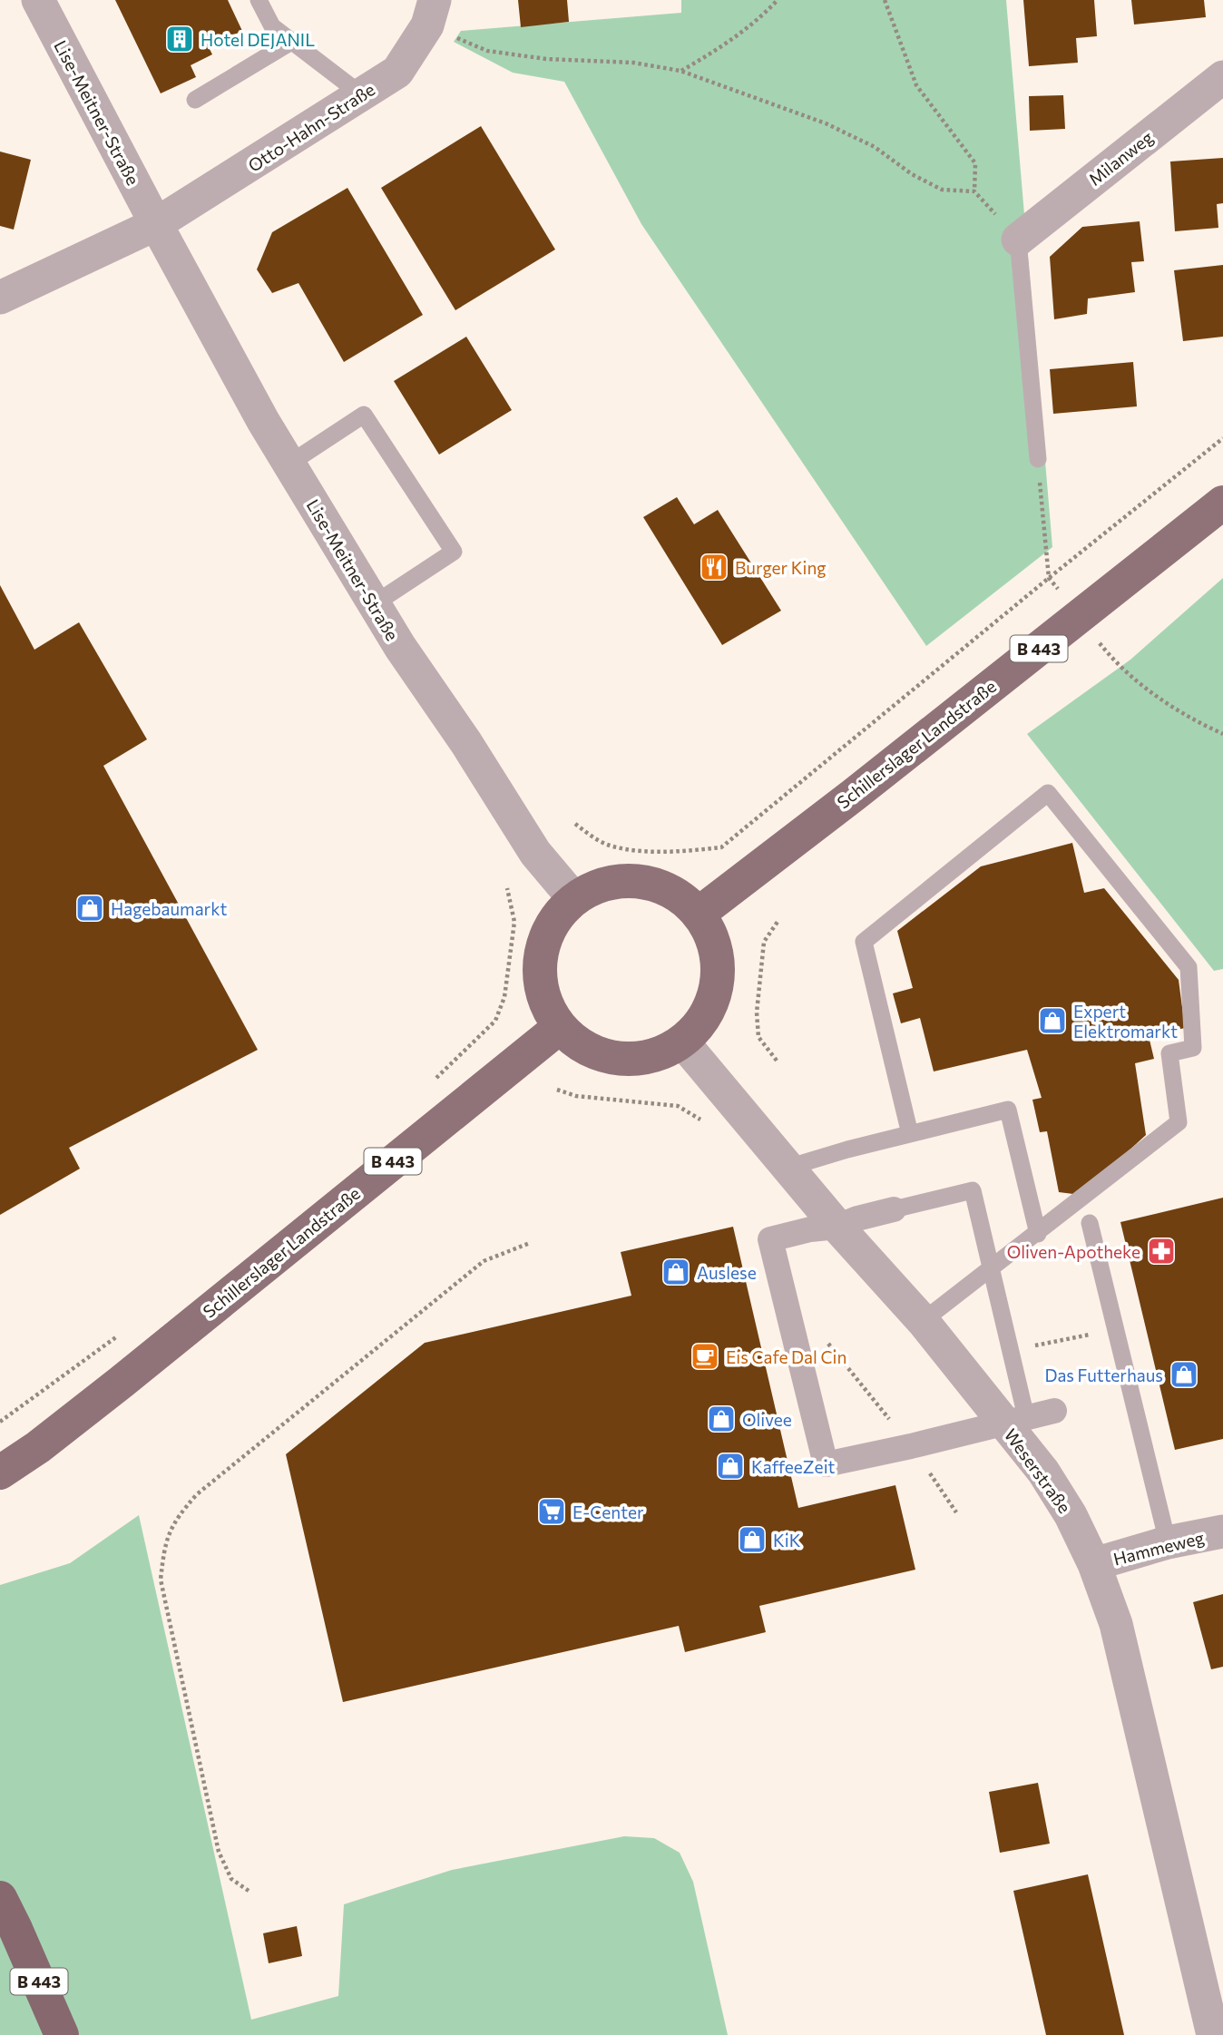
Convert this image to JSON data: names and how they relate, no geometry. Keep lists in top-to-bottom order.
{
  "streets": {
    "highway": ["B 443"],
    "main road": ["Schillerslager Landstraße"],
    "street": [
      "Lise-Meitner-Straße",
      "Otto-Hahn-Straße",
      "Milanweg",
      "Weserstraße",
      "Hammeweg"
    ]
  },
  "crossings": [
    ["Lise-Meitner-Straße", "Otto-Hahn-Straße"],
    ["Lise-Meitner-Straße", "Schillerslager Landstraße"],
    ["Lise-Meitner-Straße", "Weserstraße"],
    ["Schillerslager Landstraße", "Weserstraße"],
    ["Weserstraße", "Hammeweg"]
  ],
  "places": {
    "building": ["Hotel DEJANIL"],
    "restaurant": ["Burger King"],
    "shop": [
      "Hagebaumarkt",
      "Expert Elektromarkt",
      "Auslese",
      "Das Futterhaus",
      "Olivee",
      "KaffeeZeit",
      "KiK"
    ],
    "pharmacy": ["Oliven-Apotheke"],
    "cafe": ["Eis Cafe Dal Cin"],
    "supermarket": ["E-Center"]
  }
}
